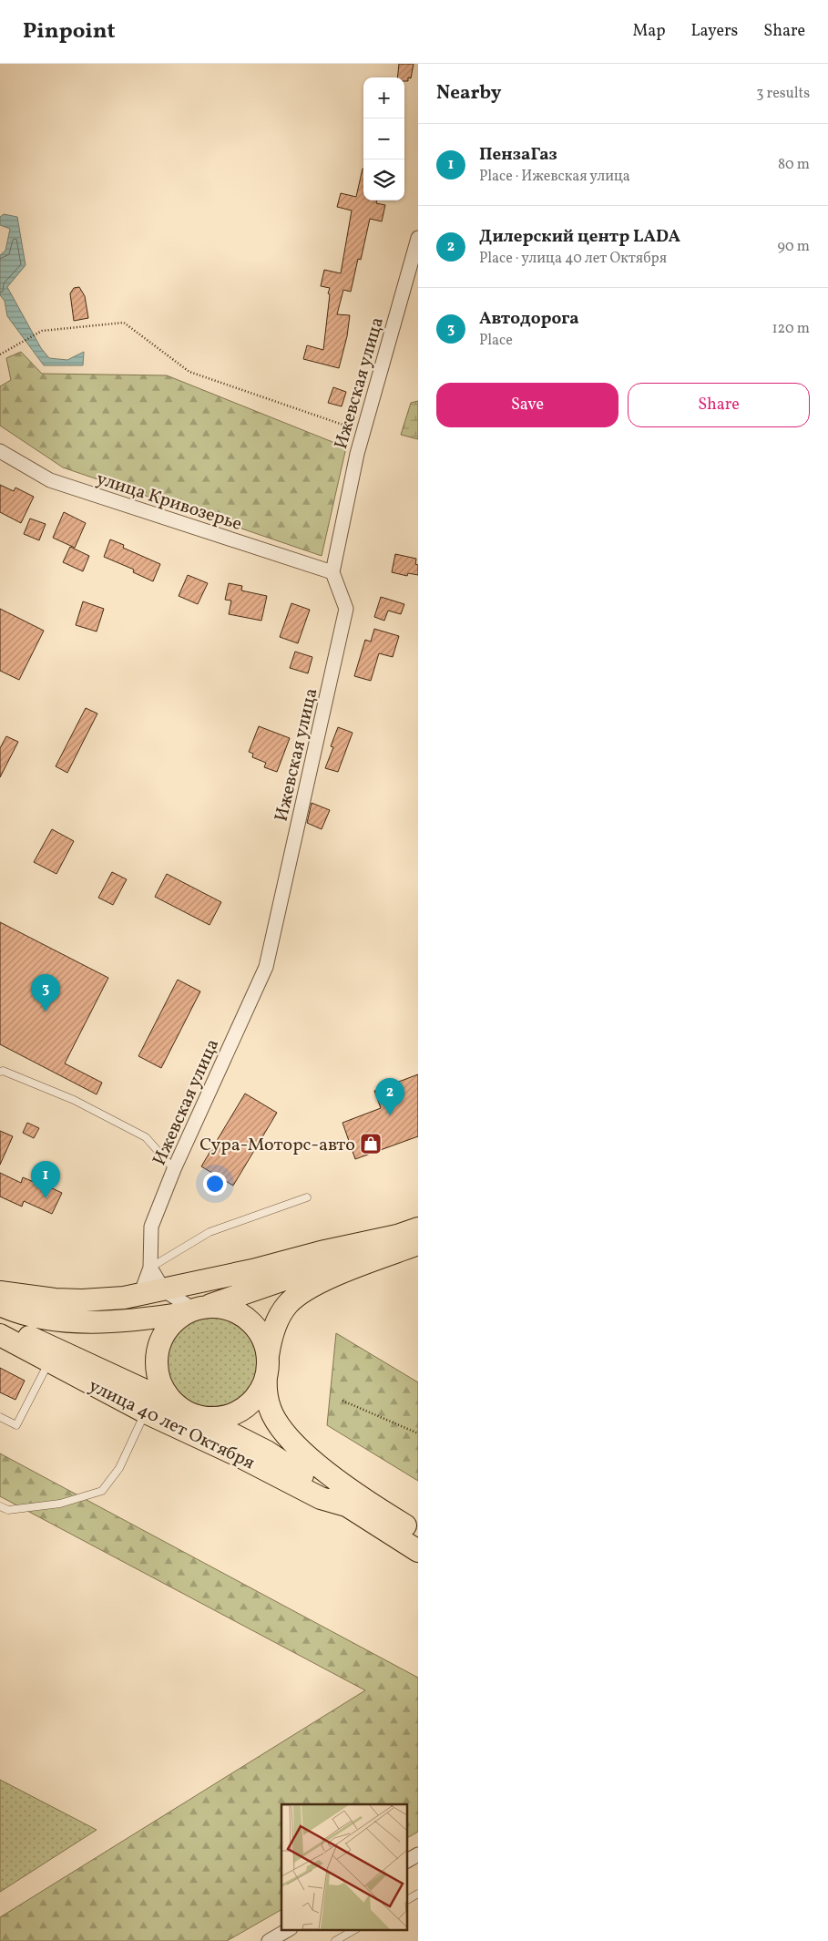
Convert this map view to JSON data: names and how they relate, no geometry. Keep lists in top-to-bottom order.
{
  "streets": {
    "main road": ["улица 40 лет Октября"],
    "street": ["Ижевская улица", "улица Кривозерье"]
  },
  "crossings": [
    ["Ижевская улица", "улица Кривозерье"]
  ],
  "places": {
    "shop": ["Сура-Моторс-авто"]
  },
  "page": {
    "header": "Pinpoint",
    "nav": ["Map", "Layers", "Share"],
    "heading": ["Nearby", "3 results"],
    "map_buttons": ["+", "−"],
    "list": [
      {
        "mark": "1",
        "name": "ПензаГаз",
        "note": "Place · Ижевская улица",
        "value": "80 m"
      },
      {
        "mark": "2",
        "name": "Дилерский центр LADA",
        "note": "Place · улица 40 лет Октября",
        "value": "90 m"
      },
      {
        "mark": "3",
        "name": "Автодорога",
        "note": "Place",
        "value": "120 m"
      }
    ],
    "buttons": ["Save", "Share"],
    "pins": ["3", "2", "1"]
  }
}
